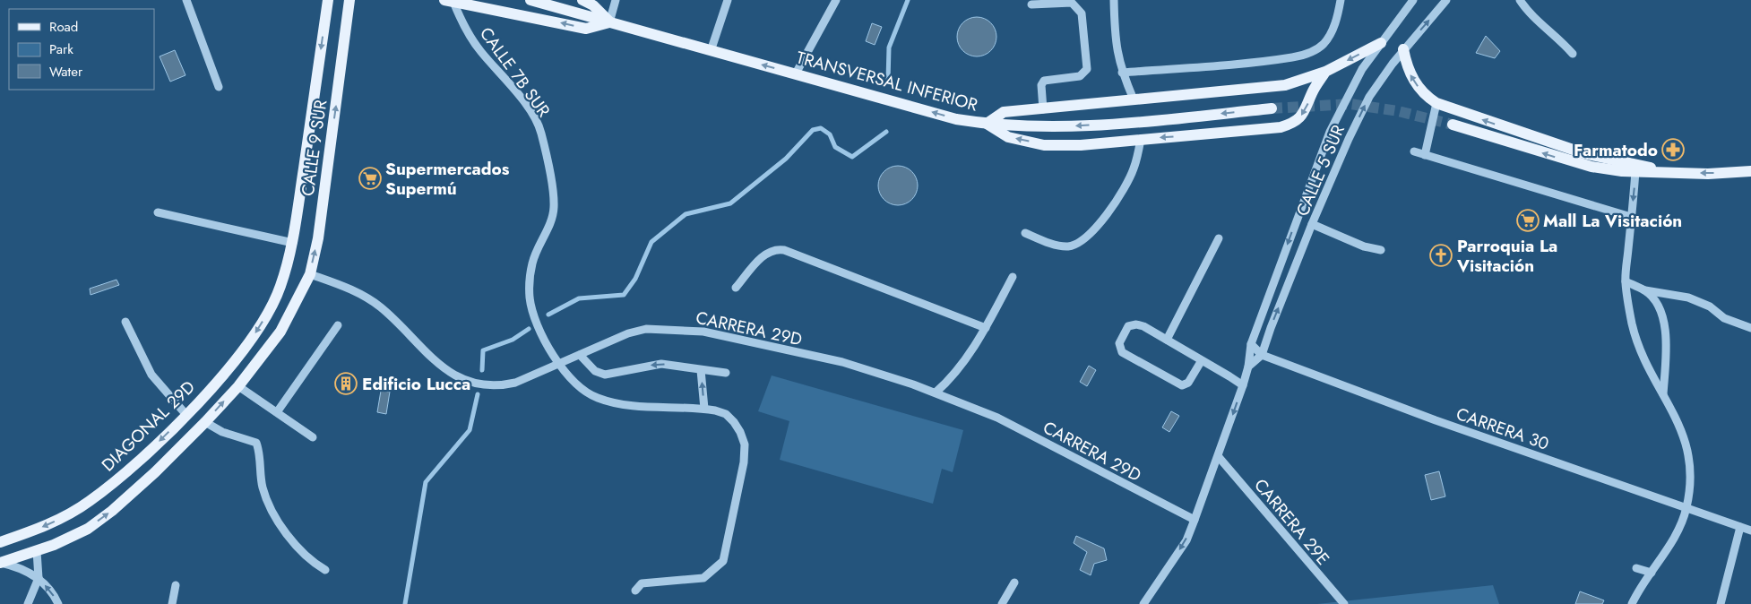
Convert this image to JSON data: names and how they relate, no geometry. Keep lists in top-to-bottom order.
{
  "streets": {
    "main road": ["TRANSVERSAL INFERIOR", "CALLE 9 SUR", "DIAGONAL 29D"],
    "street": [
      "CALLE 7B SUR",
      "CALLE 5 SUR",
      "CARRERA 29D",
      "CARRERA 30",
      "CARRERA 29E"
    ]
  },
  "crossings": [
    ["CALLE 7B SUR", "CARRERA 29D"],
    ["CALLE 9 SUR", "CARRERA 29D"],
    ["CALLE 9 SUR", "DIAGONAL 29D"],
    ["CALLE 5 SUR", "CARRERA 29D"],
    ["CALLE 5 SUR", "CARRERA 30"],
    ["CALLE 5 SUR", "CARRERA 29E"]
  ],
  "places": {
    "pharmacy": ["Farmatodo"],
    "supermarket": ["Supermercados Supermú", "Mall La Visitación"],
    "church": ["Parroquia La Visitación"],
    "building": ["Edificio Lucca"]
  },
  "legend": ["Road", "Park", "Water"]
}
